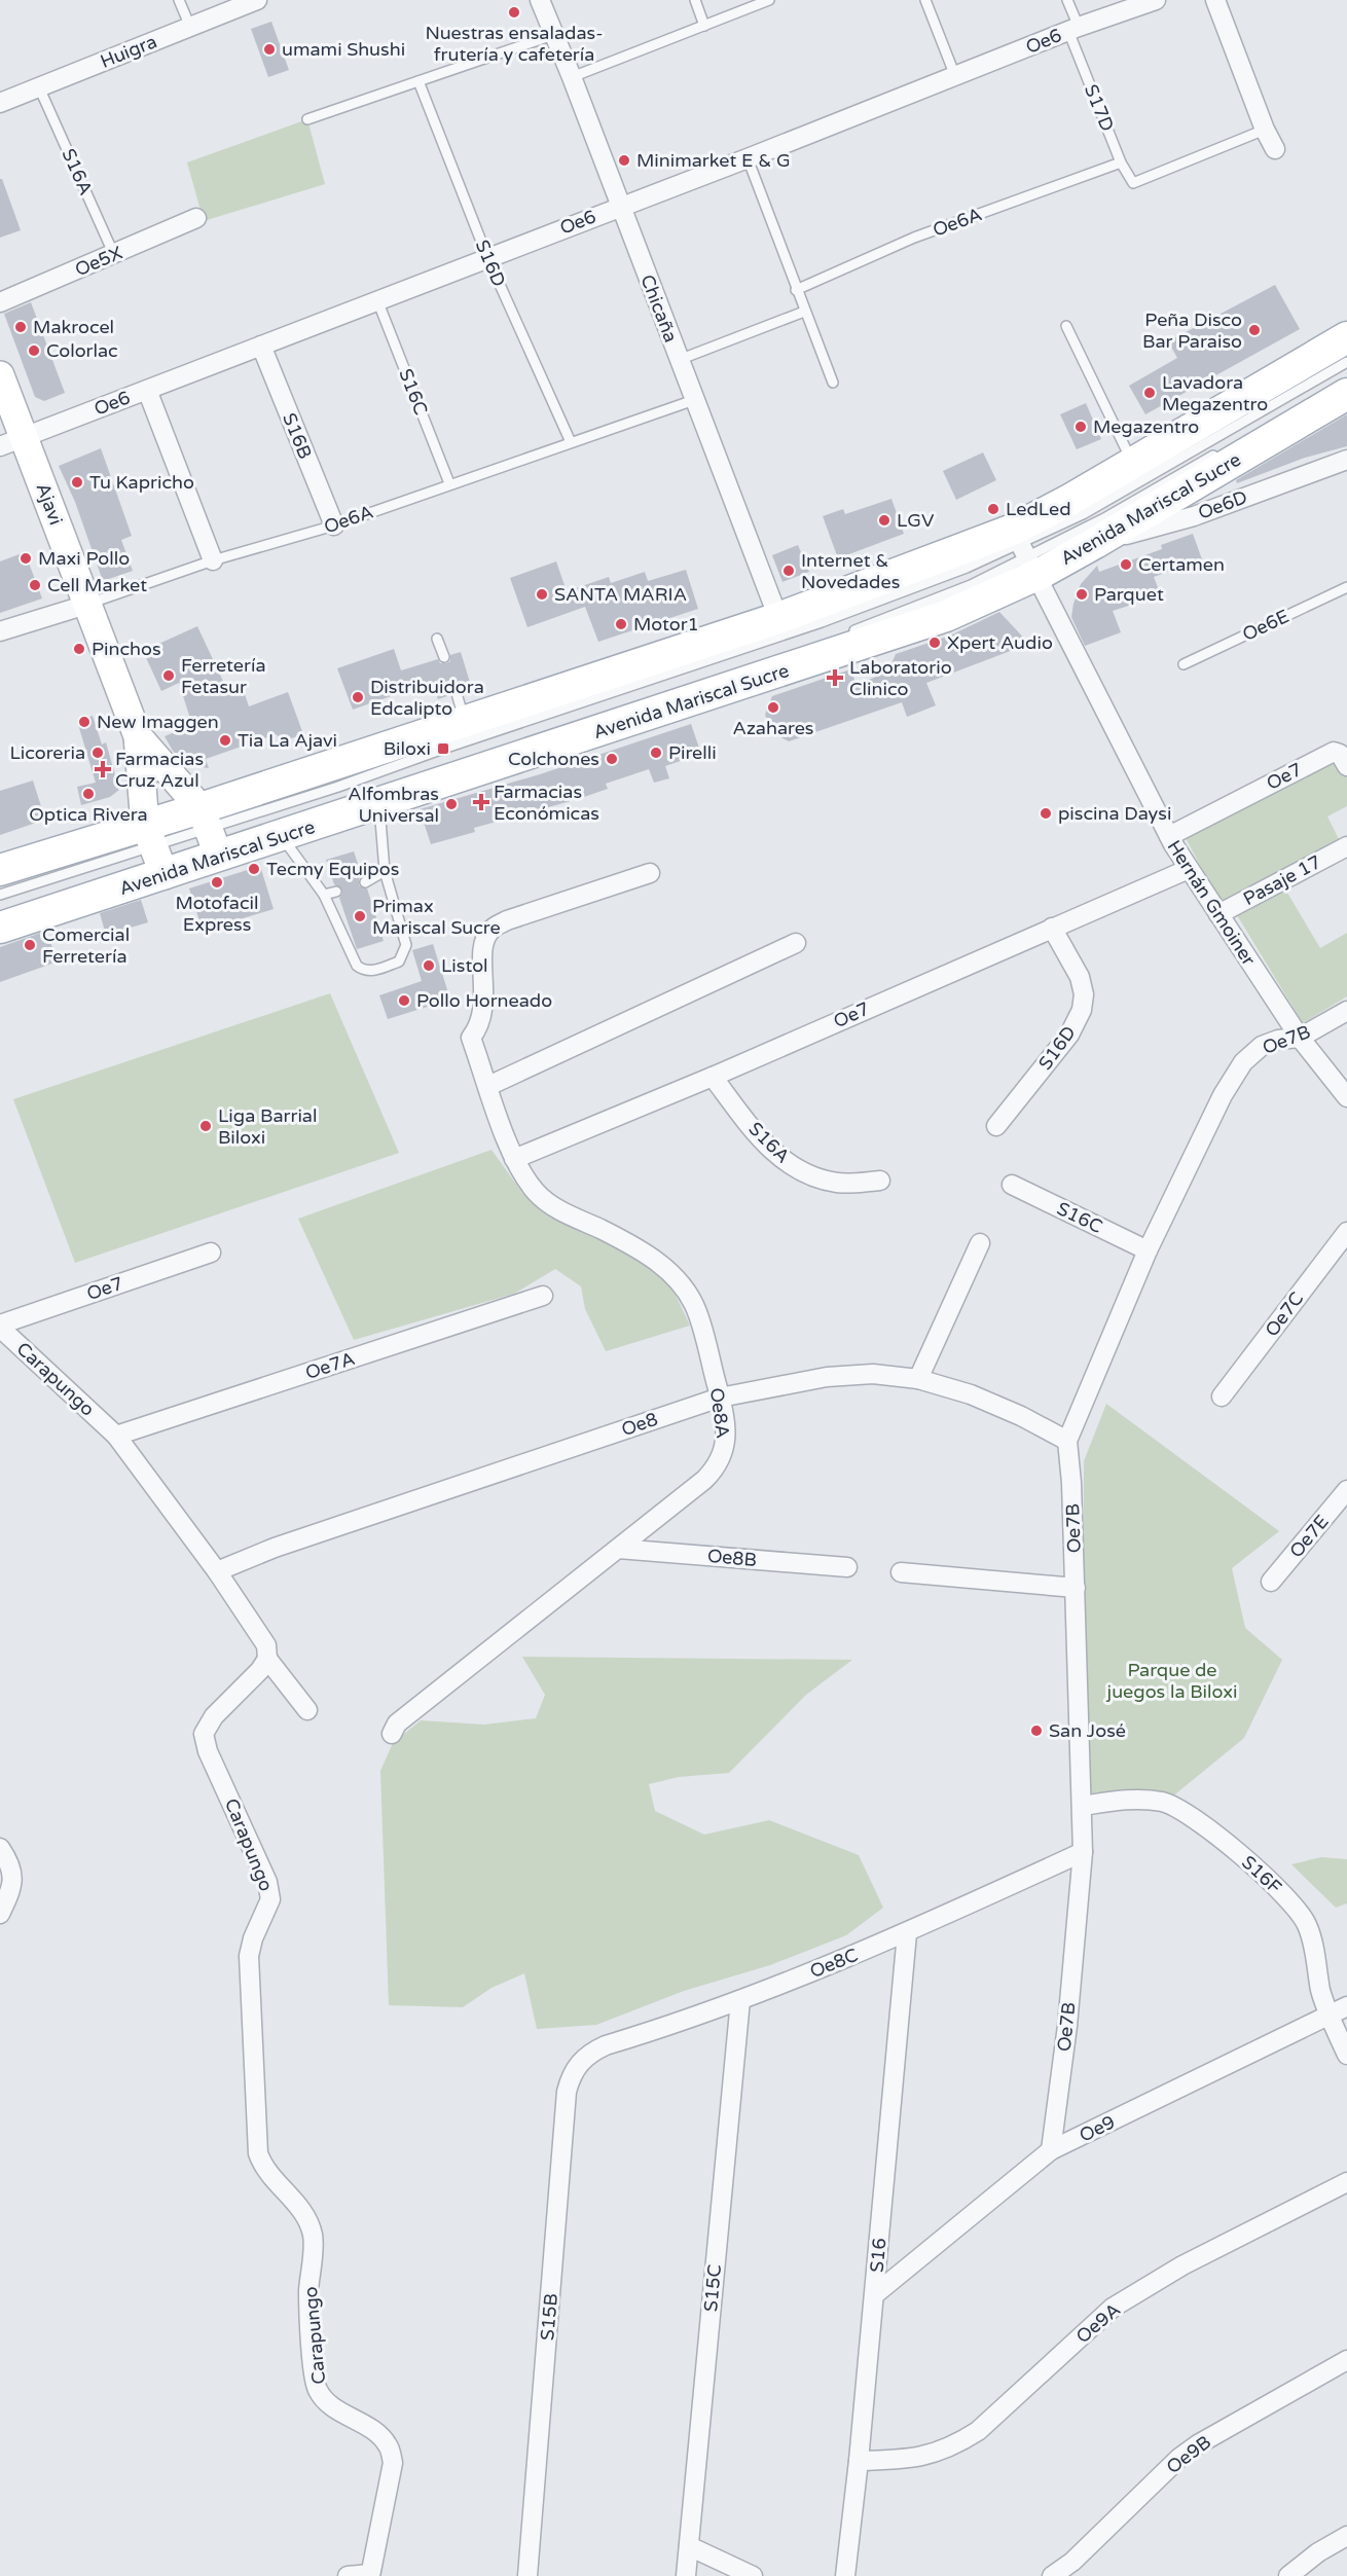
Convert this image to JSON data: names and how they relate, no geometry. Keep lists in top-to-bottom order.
{
  "streets": {
    "main road": ["Avenida Mariscal Sucre"],
    "street": [
      "Oe6",
      "Huigra",
      "S16A",
      "Oe6A",
      "Oe5X",
      "S16D",
      "Chicaña",
      "S16C",
      "S16B",
      "Ajavi",
      "Oe6D",
      "Oe7",
      "Pasaje 17",
      "Hernán Gmoiner",
      "Oe7B",
      "Oe7C",
      "Oe7A",
      "Carapungo",
      "Oe8A",
      "Oe8",
      "Oe7E",
      "Oe8B",
      "S16F",
      "Oe8C",
      "Oe9",
      "S16",
      "S15C",
      "S15B",
      "Oe9A",
      "Oe9B"
    ],
    "lane": ["S17D", "Oe6E"]
  },
  "crossings": [
    ["Oe6", "S17D"],
    ["Oe6", "S16D"],
    ["Oe6", "Chicaña"],
    ["Oe6", "S16C"],
    ["Oe6", "S16B"],
    ["Oe6", "Ajavi"],
    ["Huigra", "S16A"],
    ["S17D", "Oe6A"],
    ["S16A", "Oe5X"],
    ["S16A", "Oe7"],
    ["Oe6A", "S16D"],
    ["Oe6A", "Chicaña"],
    ["Oe6A", "S16C"],
    ["Oe6A", "S16B"],
    ["Oe6A", "Ajavi"],
    ["S16D", "Oe7"],
    ["Chicaña", "Avenida Mariscal Sucre"],
    ["S16C", "Oe7B"],
    ["Ajavi", "Avenida Mariscal Sucre"],
    ["Oe6D", "Avenida Mariscal Sucre"],
    ["Avenida Mariscal Sucre", "Hernán Gmoiner"],
    ["Oe7", "Hernán Gmoiner"],
    ["Oe7", "Carapungo"],
    ["Oe7", "Oe8A"],
    ["Pasaje 17", "Hernán Gmoiner"],
    ["Hernán Gmoiner", "Oe7B"],
    ["Oe7B", "Oe8"],
    ["Oe7B", "S16F"],
    ["Oe7B", "Oe8C"],
    ["Oe7B", "Oe9"],
    ["Oe7A", "Carapungo"],
    ["Carapungo", "Oe8"],
    ["Oe8A", "Oe8"],
    ["Oe8A", "Oe8B"],
    ["S16F", "Oe9"],
    ["Oe8C", "S16"],
    ["Oe8C", "S15C"],
    ["Oe8C", "S15B"],
    ["Oe9", "S16"],
    ["S16", "Oe9A"]
  ],
  "parks": ["Parque de juegos la Biloxi"],
  "places": {
    "other": [
      "Nuestras ensaladas- frutería y cafetería",
      "umami Shushi",
      "Minimarket E & G",
      "Makrocel",
      "Peña Disco Bar Paraiso",
      "Colorlac",
      "Lavadora Megazentro",
      "Megazentro",
      "Tu Kapricho",
      "LedLed",
      "LGV",
      "Maxi Pollo",
      "Certamen",
      "Internet & Novedades",
      "Cell Market",
      "SANTA MARIA",
      "Parquet",
      "Motor1",
      "Xpert Audio",
      "Pinchos",
      "Ferretería Fetasur",
      "Distribuidora Edcalipto",
      "Azahares",
      "New Imaggen",
      "Tia La Ajavi",
      "Licoreria",
      "Pirelli",
      "Colchones",
      "Optica Rivera",
      "Alfombras Universal",
      "piscina Daysi",
      "Tecmy Equipos",
      "Motofacil Express",
      "Primax Mariscal Sucre",
      "Comercial Ferretería",
      "Listol",
      "Pollo Horneado",
      "Liga Barrial Biloxi",
      "San José"
    ],
    "health": ["Laboratorio Clinico", "Farmacias Cruz Azul", "Farmacias Económicas"],
    "transit": ["Biloxi"]
  }
}
